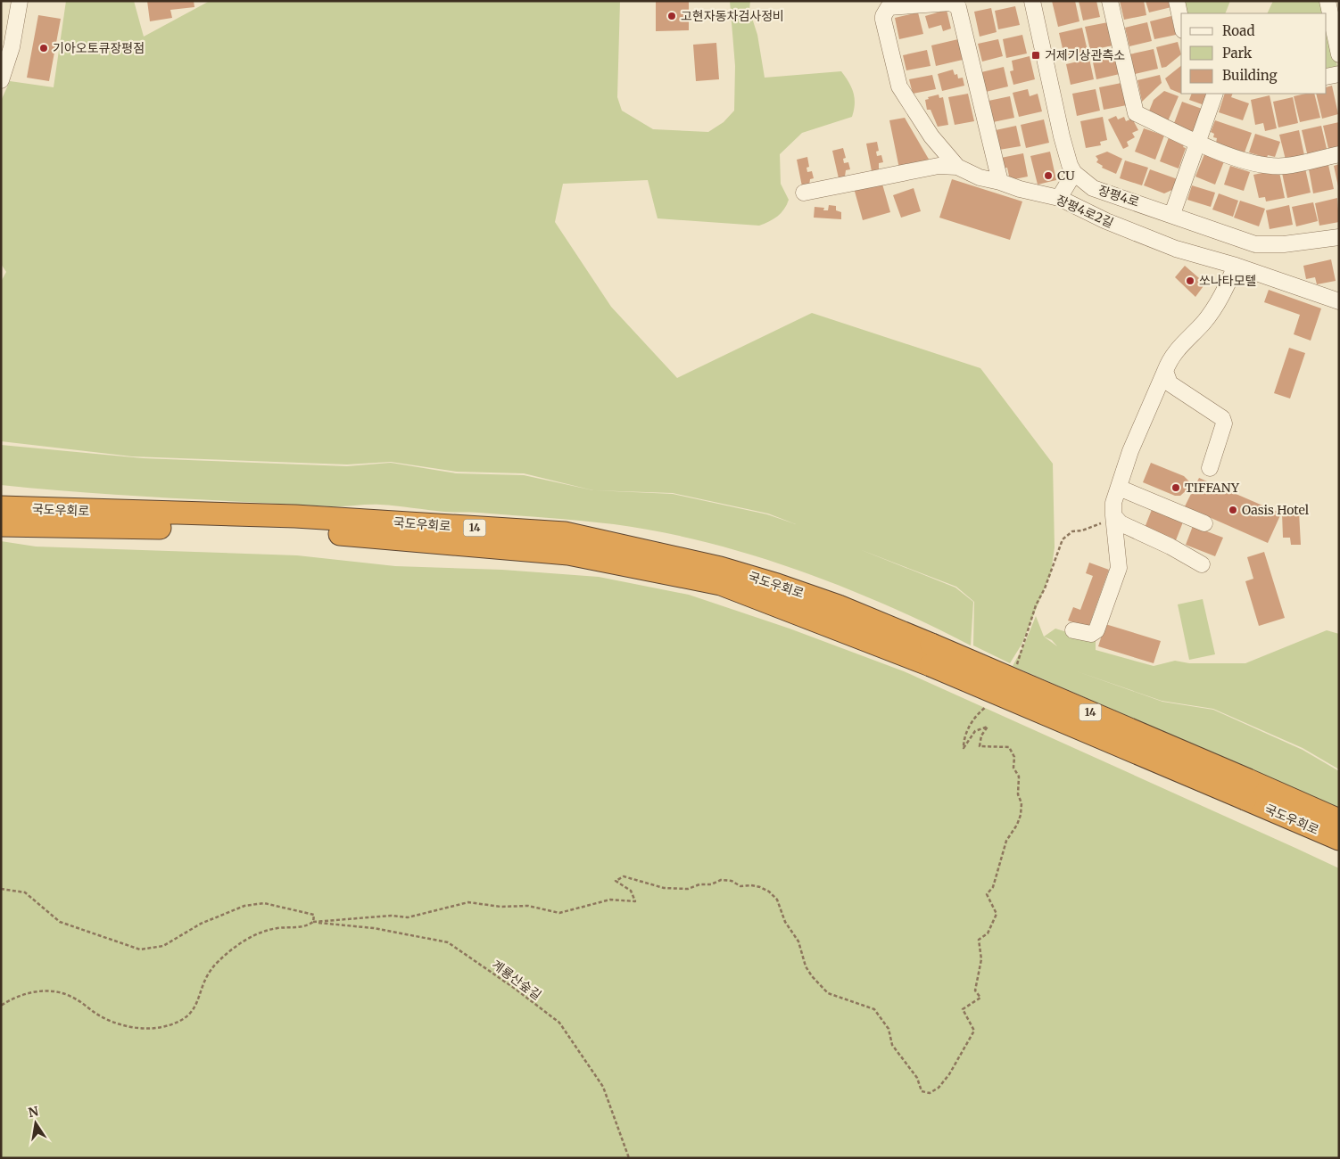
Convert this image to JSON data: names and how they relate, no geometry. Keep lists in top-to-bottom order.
{
  "streets": {
    "highway": ["국도우회로", "14"],
    "street": ["장평4로", "장평4로2길"],
    "path": ["계룡산숲길"]
  },
  "crossings": [
    ["국도우회로", "14"]
  ],
  "places": {
    "other": [
      "고현자동차검사정비",
      "기아오토큐장평점",
      "CU",
      "쏘나타모텔",
      "TIFFANY",
      "Oasis Hotel"
    ],
    "transit": ["거제기상관측소"]
  },
  "legend": ["Road", "Park", "Building"],
  "north": "top"
}
